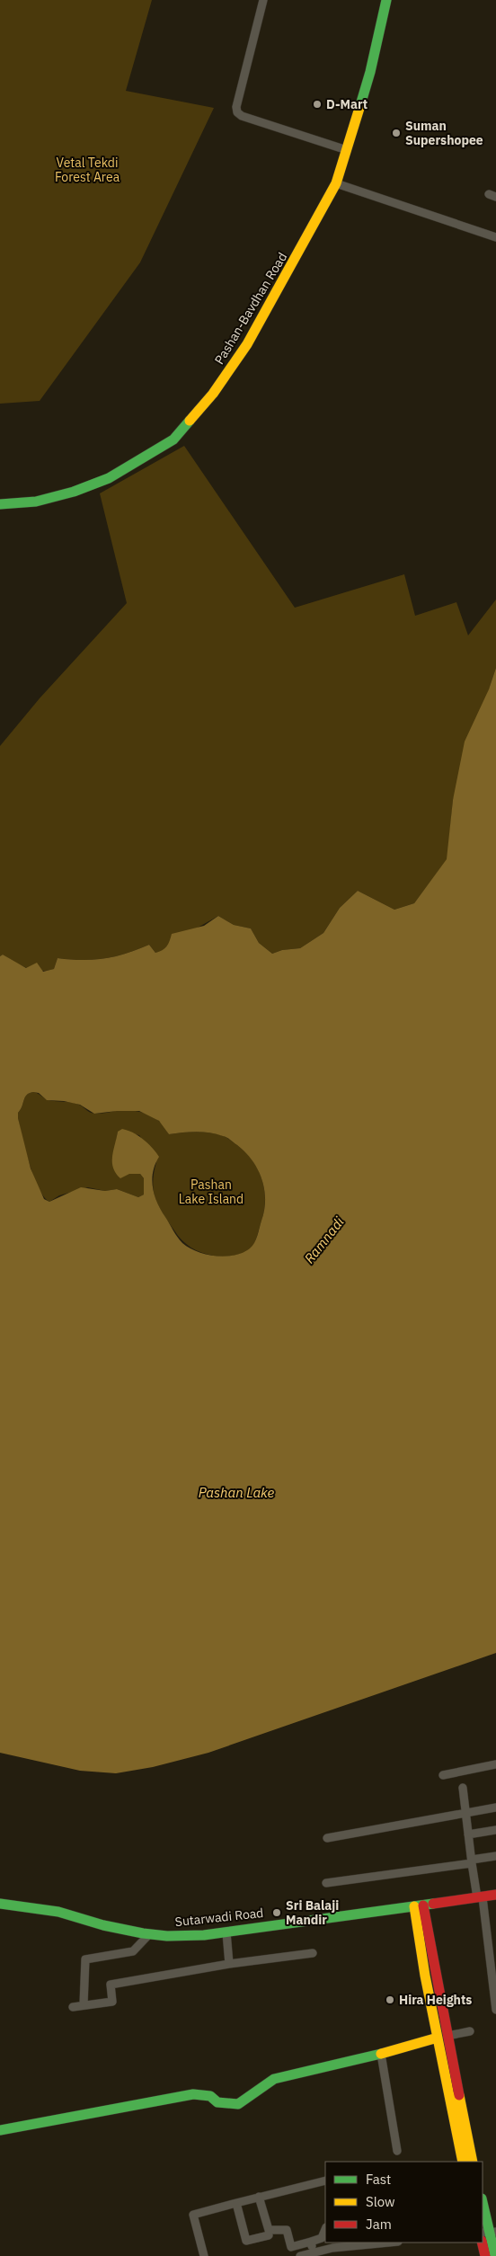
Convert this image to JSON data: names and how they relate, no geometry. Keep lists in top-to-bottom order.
{
  "streets": {
    "street": ["Pashan-Bavdhan Road", "Sutarwadi Road"]
  },
  "water": ["Ramnadi", "Pashan Lake"],
  "parks": ["Vetal Tekdi Forest Area", "Pashan Lake Island"],
  "places": [
    "D-Mart",
    "Suman Supershopee",
    "Sri Balaji Mandir",
    "Hira Heights"
  ],
  "legend": ["Fast", "Slow", "Jam"]
}
